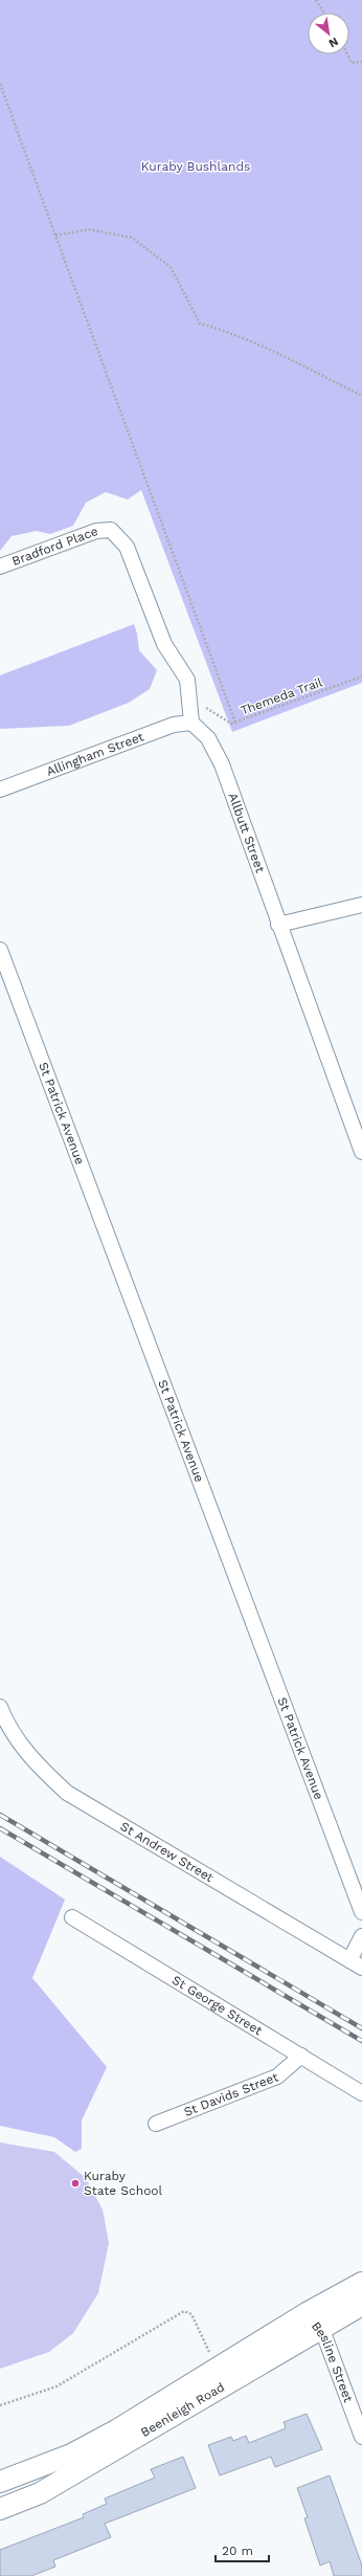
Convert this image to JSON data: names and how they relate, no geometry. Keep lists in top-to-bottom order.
{
  "streets": {
    "main road": ["Beenleigh Road"],
    "street": [
      "Bradford Place",
      "Allingham Street",
      "Allbutt Street",
      "St Patrick Avenue",
      "St Andrew Street",
      "St George Street",
      "St Davids Street",
      "Besline Street"
    ],
    "path": ["Themeda Trail"]
  },
  "crossings": [
    ["Bradford Place", "Themeda Trail"],
    ["Allingham Street", "Allbutt Street"],
    ["St George Street", "St Davids Street"],
    ["Besline Street", "Beenleigh Road"]
  ],
  "parks": ["Kuraby Bushlands"],
  "places": ["Kuraby State School"],
  "scale_bar": "20 m",
  "north": "bottom right"
}
